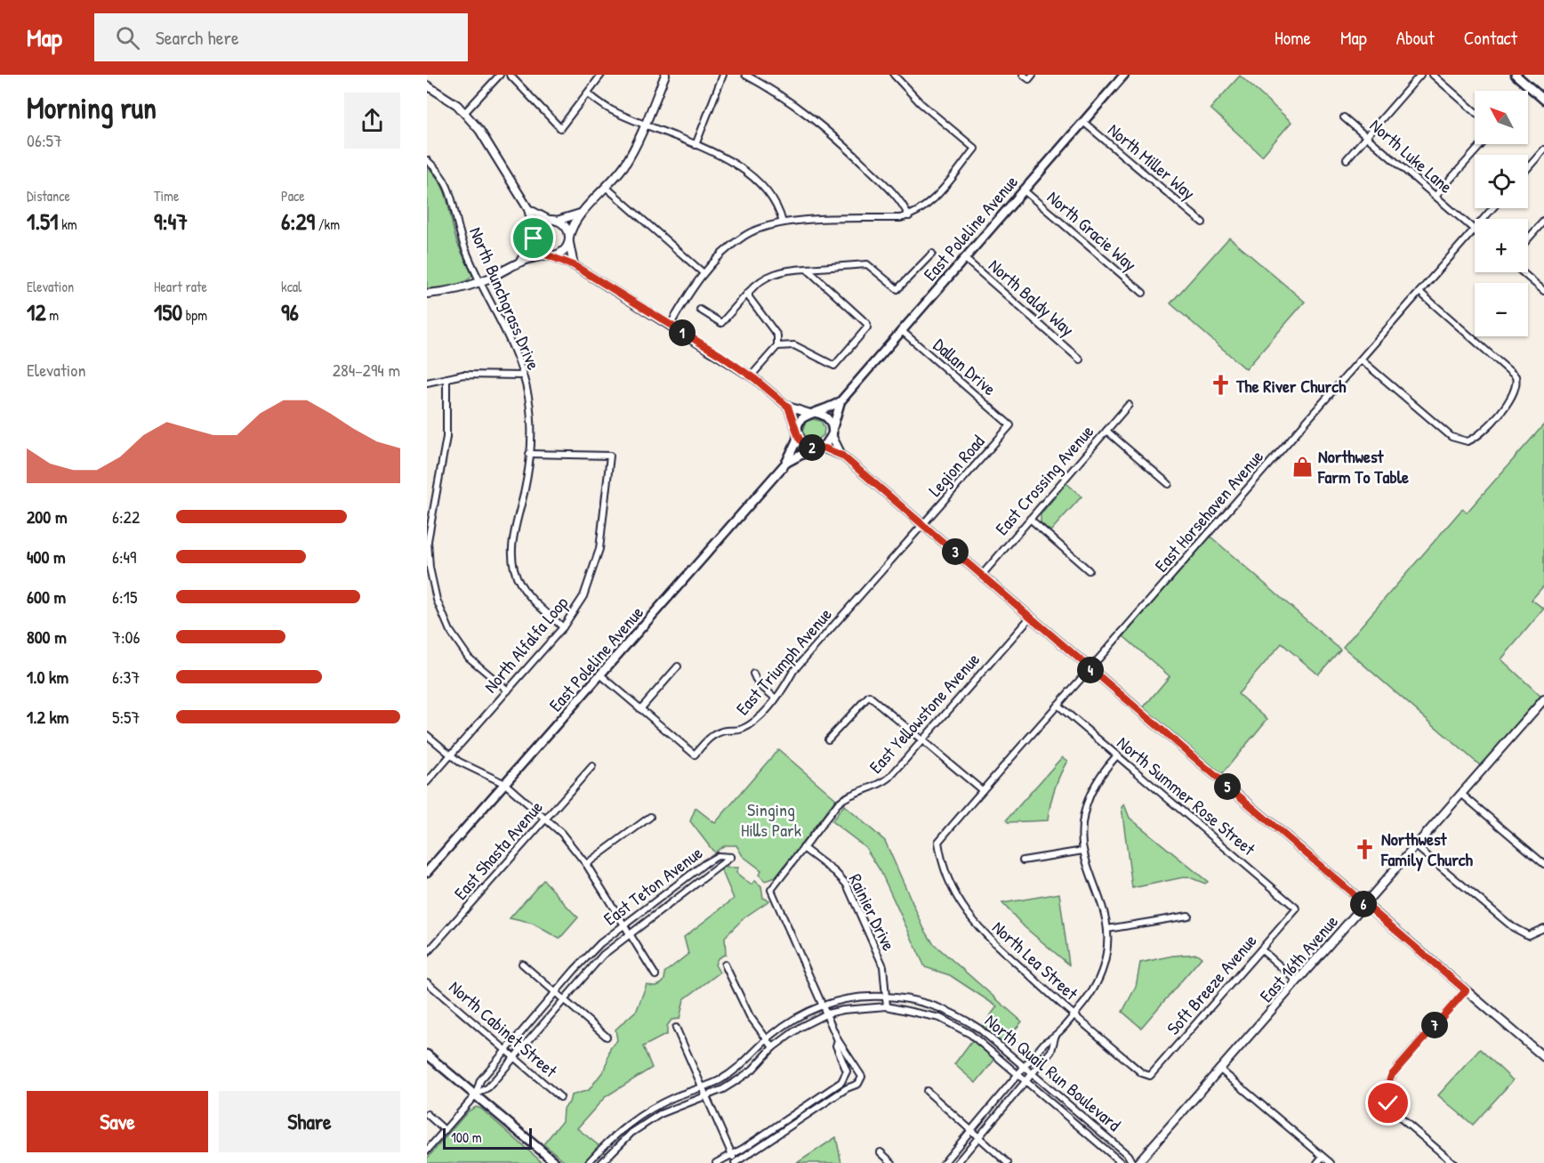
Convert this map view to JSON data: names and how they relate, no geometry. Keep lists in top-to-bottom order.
{
  "streets": {
    "main road": ["East Poleline Avenue"],
    "street": [
      "North Luke Lane",
      "North Miller Way",
      "North Gracie Way",
      "North Baldy Way",
      "North Bunchgrass Drive",
      "Dallan Drive",
      "Legion Road",
      "East Crossing Avenue",
      "East Horsehaven Avenue",
      "North Alfalfa Loop",
      "East Triumph Avenue",
      "East Yellowstone Avenue",
      "North Summer Rose Street",
      "East Shasta Avenue",
      "East Teton Avenue",
      "Rainier Drive",
      "East 16th Avenue",
      "North Lea Street",
      "Soft Breeze Avenue",
      "North Cabinet Street",
      "North Quail Run Boulevard"
    ]
  },
  "crossings": [
    ["North Luke Lane", "East Horsehaven Avenue"],
    ["North Miller Way", "East Poleline Avenue"],
    ["East Poleline Avenue", "North Gracie Way"],
    ["East Poleline Avenue", "North Baldy Way"],
    ["East Poleline Avenue", "Dallan Drive"],
    ["East Poleline Avenue", "East Triumph Avenue"],
    ["North Bunchgrass Drive", "North Alfalfa Loop"],
    ["Dallan Drive", "Legion Road"],
    ["Legion Road", "East Triumph Avenue"],
    ["East Horsehaven Avenue", "North Summer Rose Street"],
    ["East Horsehaven Avenue", "North Lea Street"],
    ["East Yellowstone Avenue", "Rainier Drive"],
    ["East Yellowstone Avenue", "North Quail Run Boulevard"],
    ["North Summer Rose Street", "Soft Breeze Avenue"],
    ["East Teton Avenue", "North Cabinet Street"],
    ["Rainier Drive", "North Quail Run Boulevard"],
    ["North Lea Street", "Soft Breeze Avenue"]
  ],
  "parks": ["Singing Hills Park"],
  "places": {
    "church": ["The River Church", "Northwest Family Church"],
    "shop": ["Northwest Farm To Table"]
  },
  "scale_bar": "100 m",
  "north": "top left",
  "page": {
    "header": "Map",
    "search": "Search here",
    "nav": [
      "Home",
      "Map",
      "About",
      "Contact"
    ],
    "heading": ["Morning run", "06:57"],
    "map_buttons": ["+", "−"],
    "stats": [
      ["Distance", "1.51 km"],
      ["Time", "9:47"],
      ["Pace", "6:29 /km"],
      ["Elevation", "12 m"],
      ["Heart rate", "150 bpm"],
      ["kcal", "96"]
    ],
    "pins": [
      "1",
      "2",
      "3",
      "4",
      "5",
      "6",
      "7"
    ],
    "chart": ["Elevation", "284–294 m"],
    "list": [
      {
        "name": "200 m",
        "note": "6:22"
      },
      {
        "name": "400 m",
        "note": "6:49"
      },
      {
        "name": "600 m",
        "note": "6:15"
      },
      {
        "name": "800 m",
        "note": "7:06"
      },
      {
        "name": "1.0 km",
        "note": "6:37"
      },
      {
        "name": "1.2 km",
        "note": "5:57"
      }
    ],
    "buttons": ["Save", "Share"],
    "scale": "100 m"
  }
}
